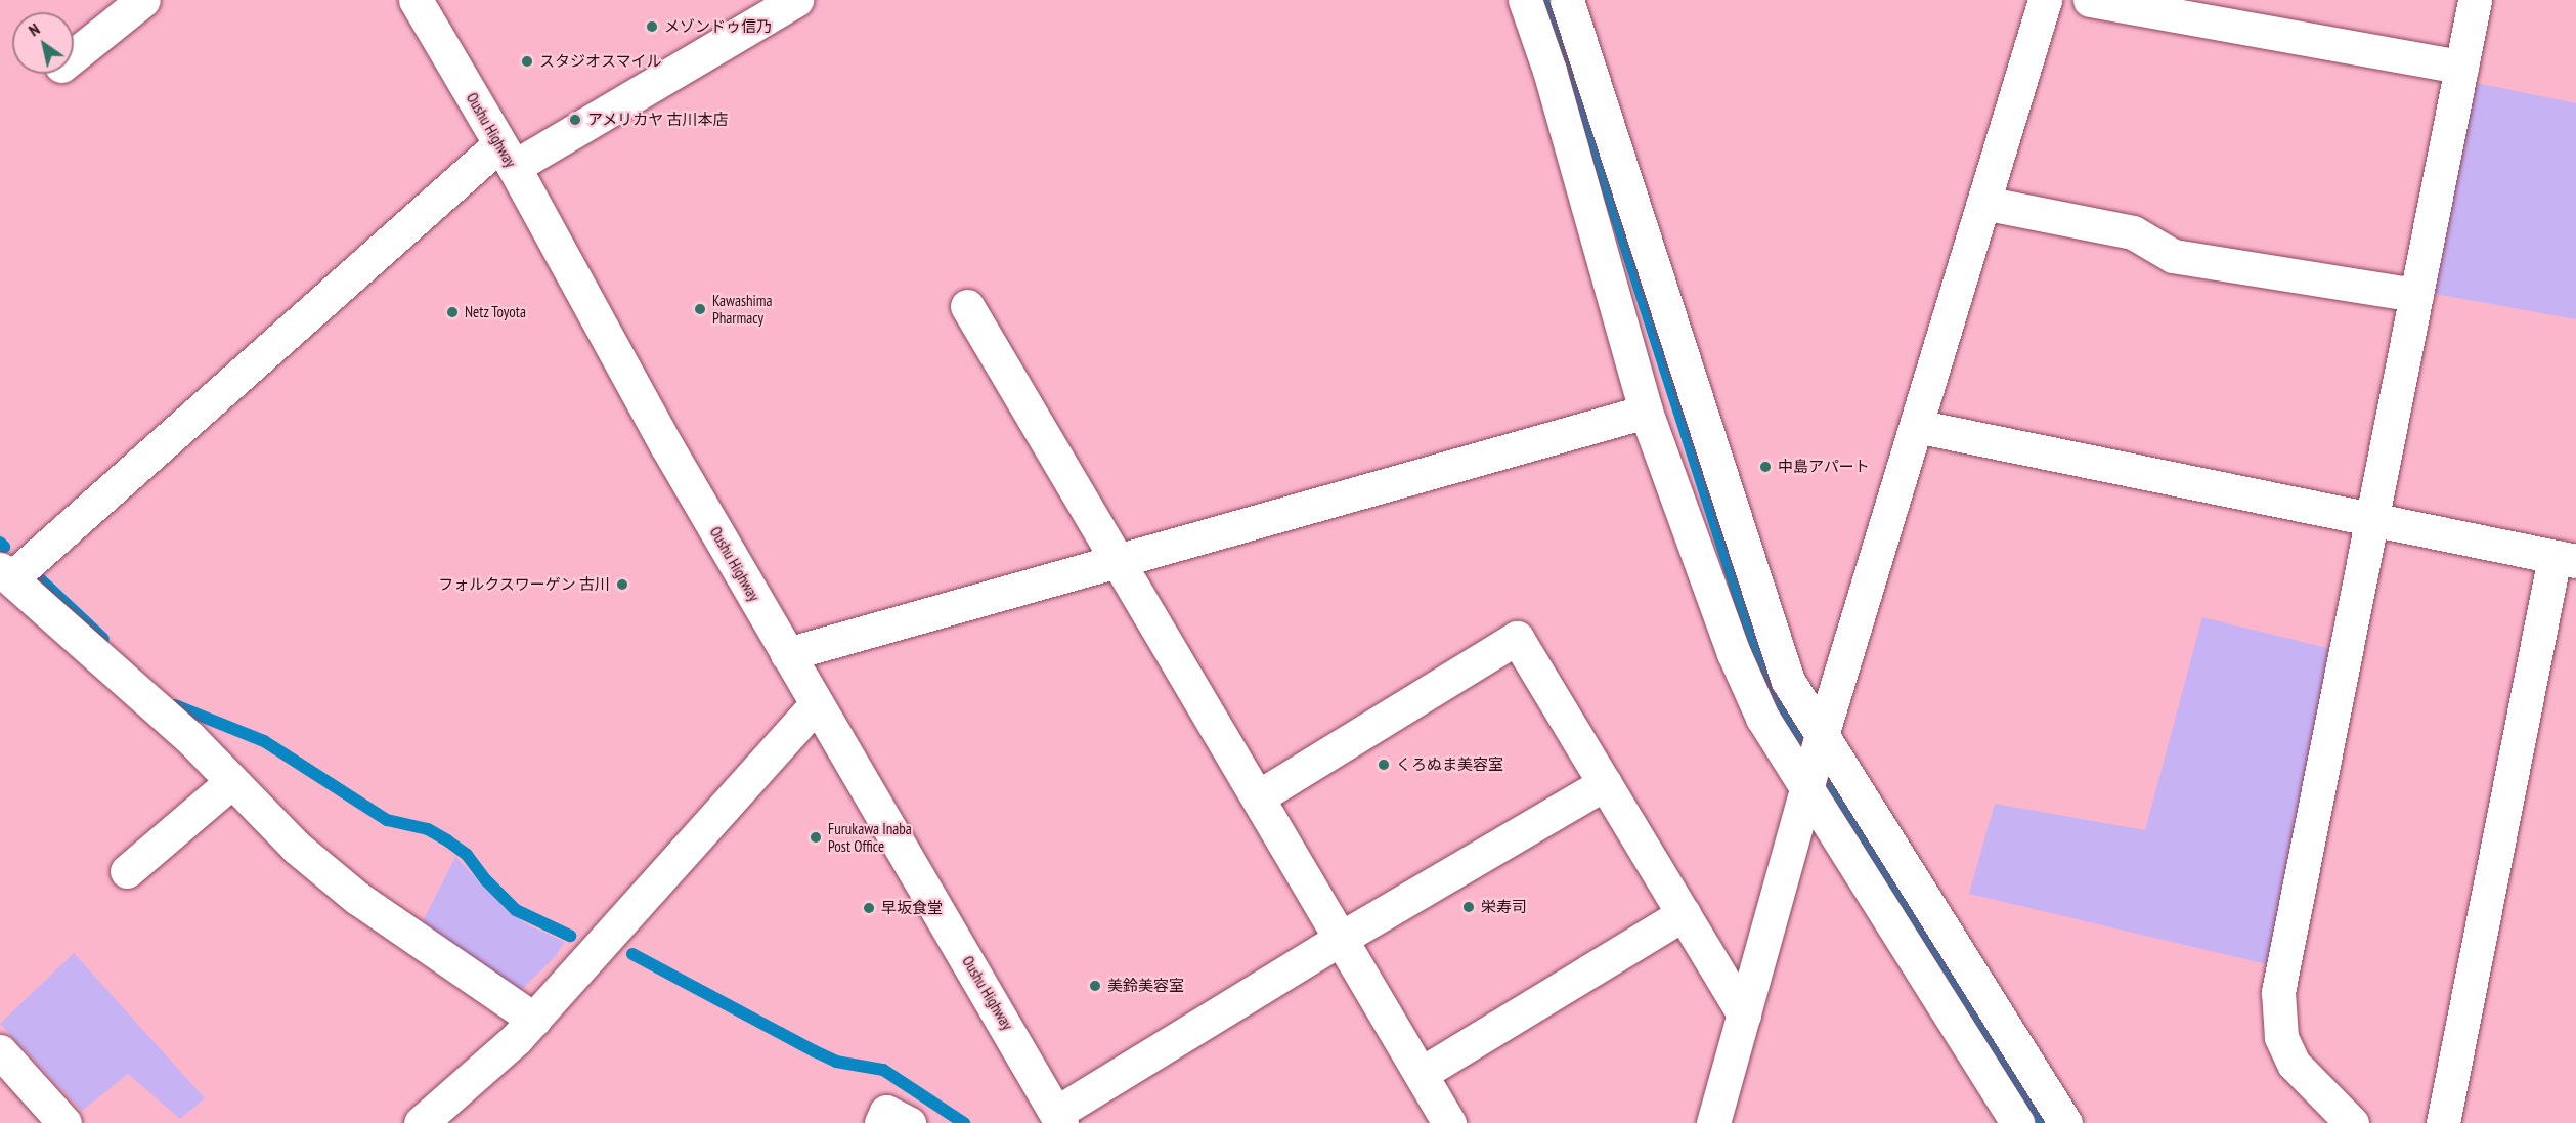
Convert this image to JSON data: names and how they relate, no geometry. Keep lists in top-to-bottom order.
{
  "streets": {
    "street": ["Oushu Highway"]
  },
  "places": [
    "メゾンドゥ信乃",
    "スタジオスマイル",
    "アメリカヤ 古川本店",
    "Kawashima Pharmacy",
    "Netz Toyota",
    "中島アパート",
    "フォルクスワーゲン 古川",
    "くろぬま美容室",
    "Furukawa Inaba Post Office",
    "栄寿司",
    "早坂食堂",
    "美鈴美容室"
  ],
  "north": "top left"
}
